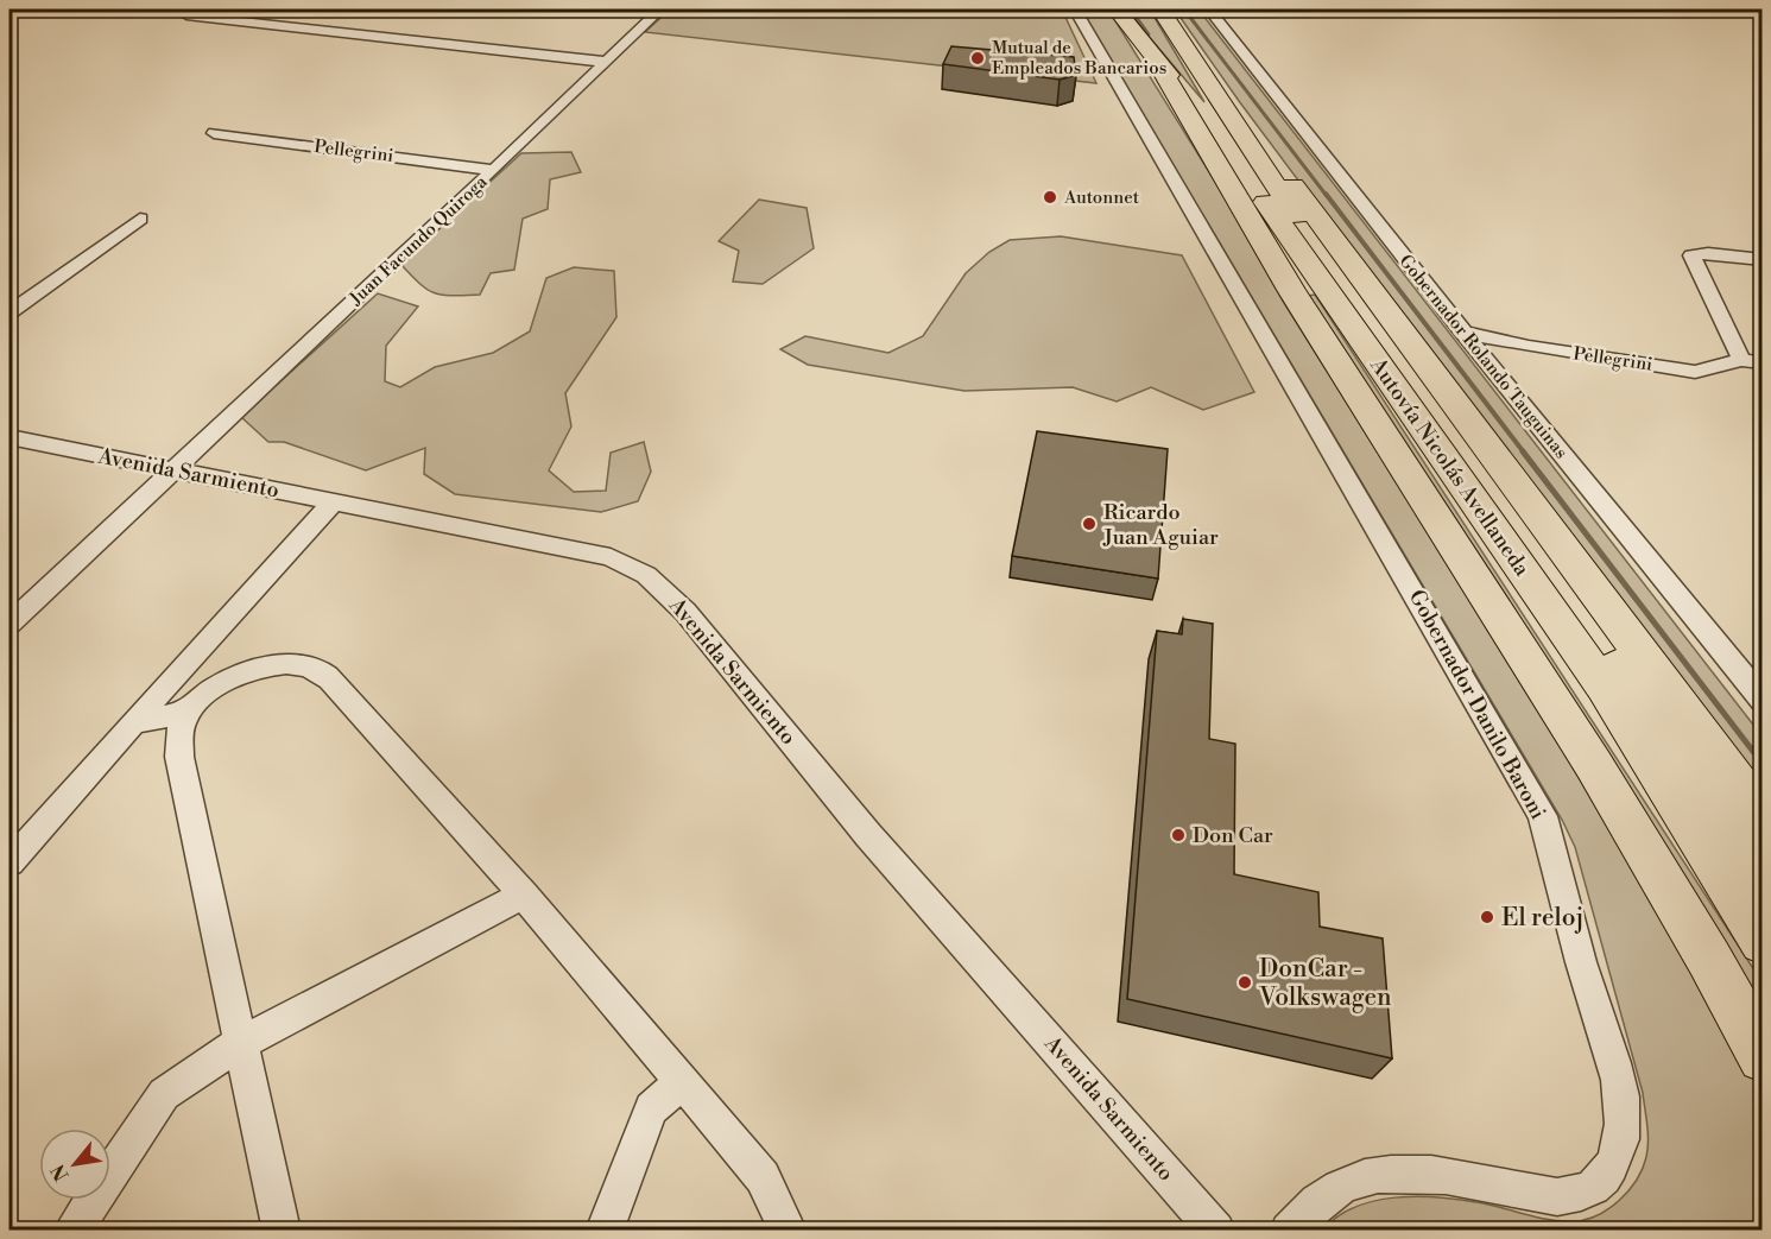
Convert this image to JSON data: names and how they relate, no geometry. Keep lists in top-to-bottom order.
{
  "streets": {
    "highway": ["Autovía Nicolás Avellaneda"],
    "street": [
      "Pellegrini",
      "Juan Facundo Quiroga",
      "Gobernador Rolando Tauguinas",
      "Avenida Sarmiento",
      "Gobernador Danilo Baroni"
    ]
  },
  "crossings": [
    ["Pellegrini", "Juan Facundo Quiroga"],
    ["Pellegrini", "Gobernador Rolando Tauguinas"],
    ["Juan Facundo Quiroga", "Avenida Sarmiento"]
  ],
  "places": [
    "Mutual de Empleados Bancarios",
    "Autonnet",
    "Ricardo Juan Aguiar",
    "Don Car",
    "El reloj",
    "DonCar - Volkswagen"
  ],
  "north": "bottom left"
}
